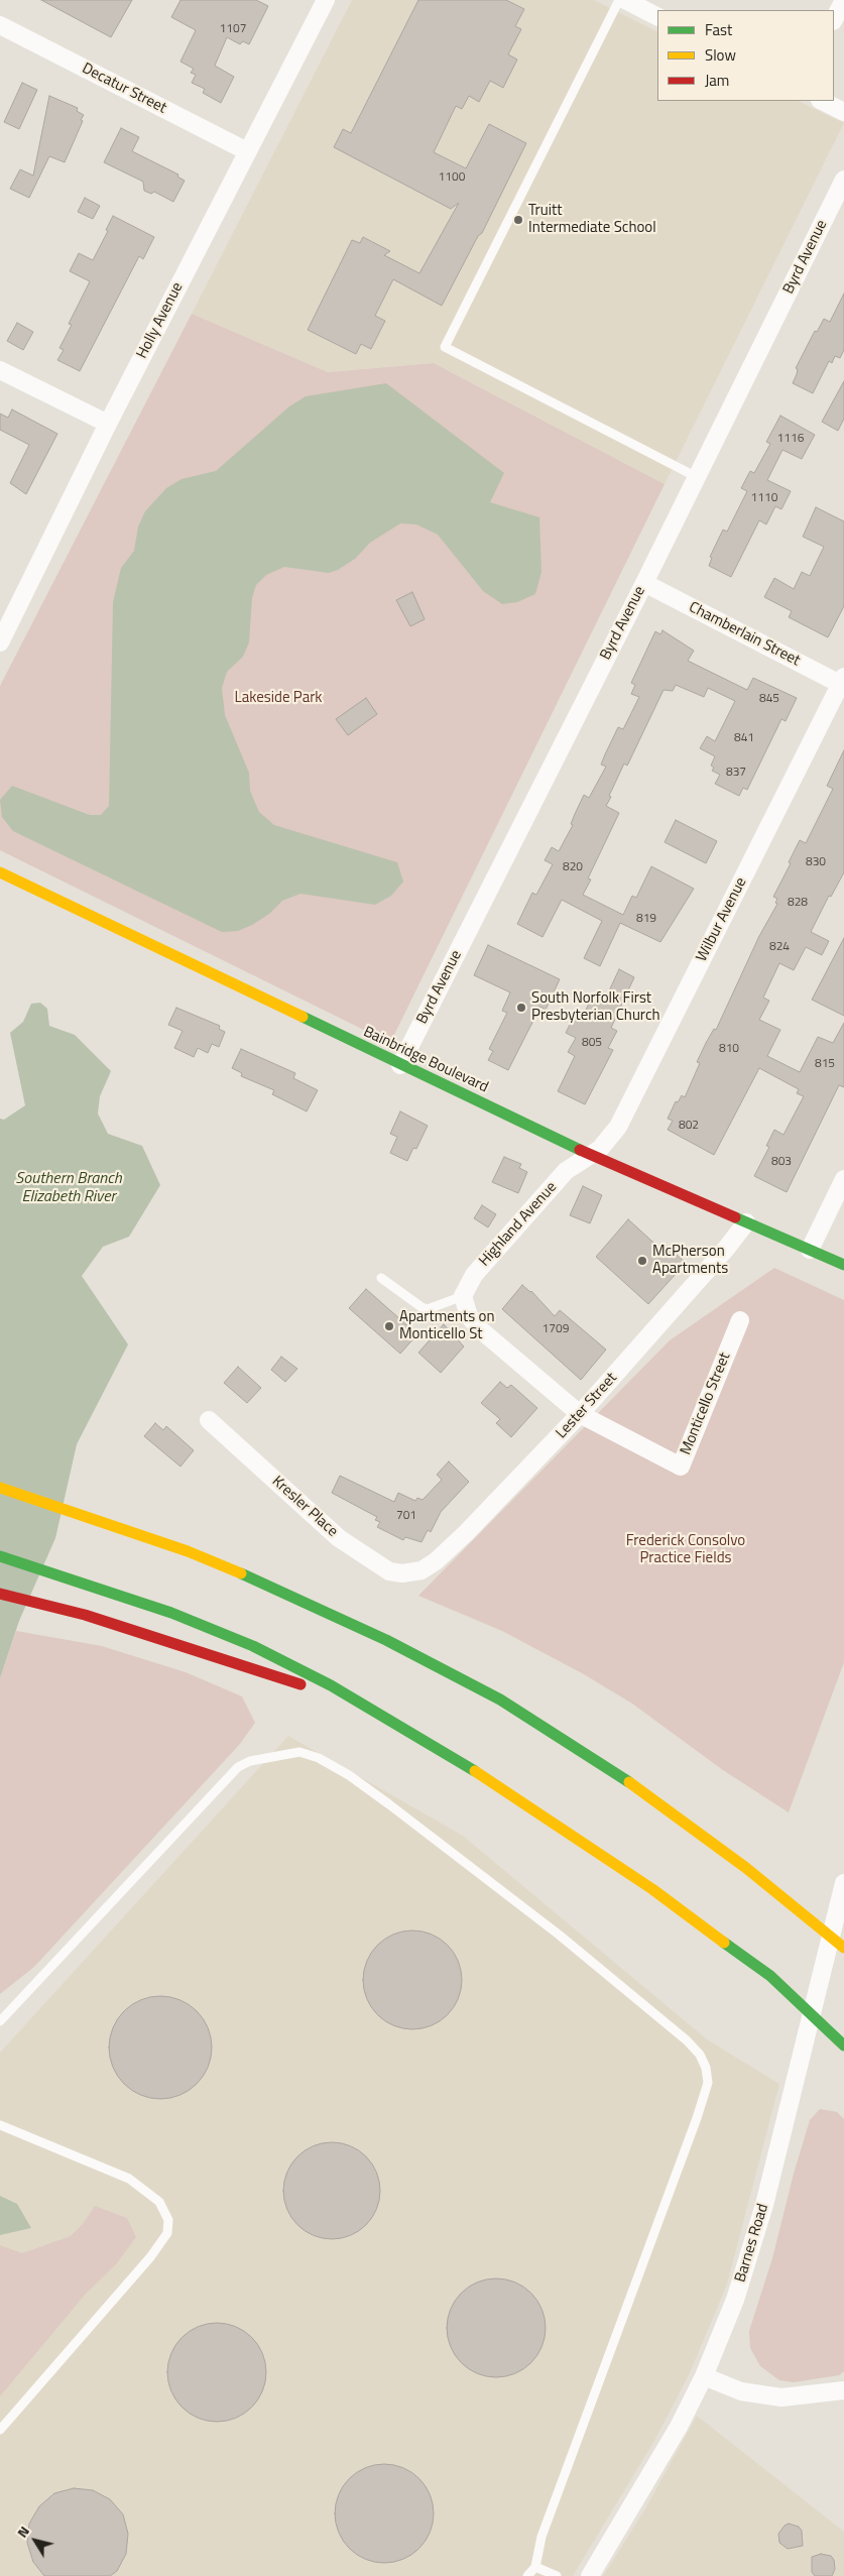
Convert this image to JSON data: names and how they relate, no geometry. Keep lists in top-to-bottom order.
{
  "streets": {
    "main road": ["Bainbridge Boulevard"],
    "street": [
      "Decatur Street",
      "Byrd Avenue",
      "Holly Avenue",
      "Chamberlain Street",
      "Wilbur Avenue",
      "Highland Avenue",
      "Monticello Street",
      "Lester Street",
      "Kresler Place",
      "Barnes Road"
    ]
  },
  "crossings": [
    ["Decatur Street", "Holly Avenue"],
    ["Byrd Avenue", "Chamberlain Street"],
    ["Byrd Avenue", "Bainbridge Boulevard"],
    ["Chamberlain Street", "Wilbur Avenue"],
    ["Wilbur Avenue", "Bainbridge Boulevard"],
    ["Wilbur Avenue", "Highland Avenue"],
    ["Bainbridge Boulevard", "Highland Avenue"],
    ["Bainbridge Boulevard", "Lester Street"],
    ["Monticello Street", "Lester Street"],
    ["Lester Street", "Kresler Place"]
  ],
  "water": ["Southern Branch Elizabeth River"],
  "parks": ["Lakeside Park", "Frederick Consolvo Practice Fields"],
  "places": [
    "Truitt Intermediate School",
    "South Norfolk First Presbyterian Church",
    "McPherson Apartments",
    "Apartments on Monticello St"
  ],
  "house_numbers": [
    "1107",
    "1100",
    "1116",
    "1110",
    "845",
    "841",
    "837",
    "830",
    "820",
    "828",
    "819",
    "824",
    "805",
    "810",
    "815",
    "802",
    "803",
    "1709",
    "701"
  ],
  "legend": ["Fast", "Slow", "Jam"],
  "north": "top left"
}
